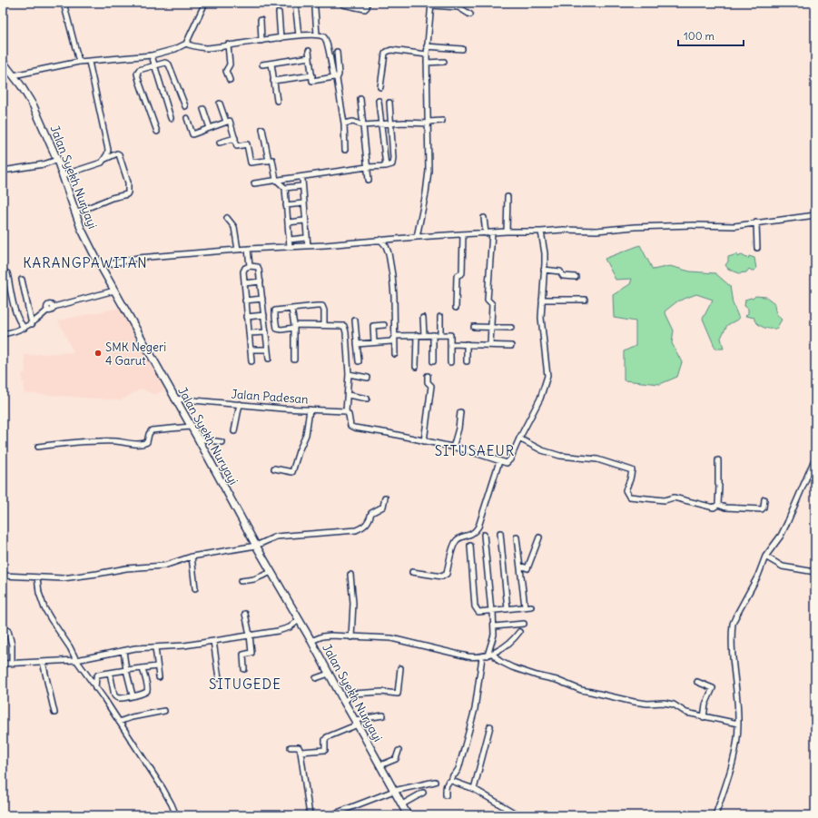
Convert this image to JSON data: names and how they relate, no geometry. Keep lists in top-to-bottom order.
{
  "streets": {
    "main road": ["Jalan Syekh Nuryayi"],
    "street": ["Jalan Padesan"]
  },
  "crossings": [
    ["Jalan Syekh Nuryayi", "Jalan Padesan"]
  ],
  "districts": ["KARANGPAWITAN", "SITUSAEUR", "SITUGEDE"],
  "places": ["SMK Negeri 4 Garut"],
  "scale_bar": "100 m"
}
